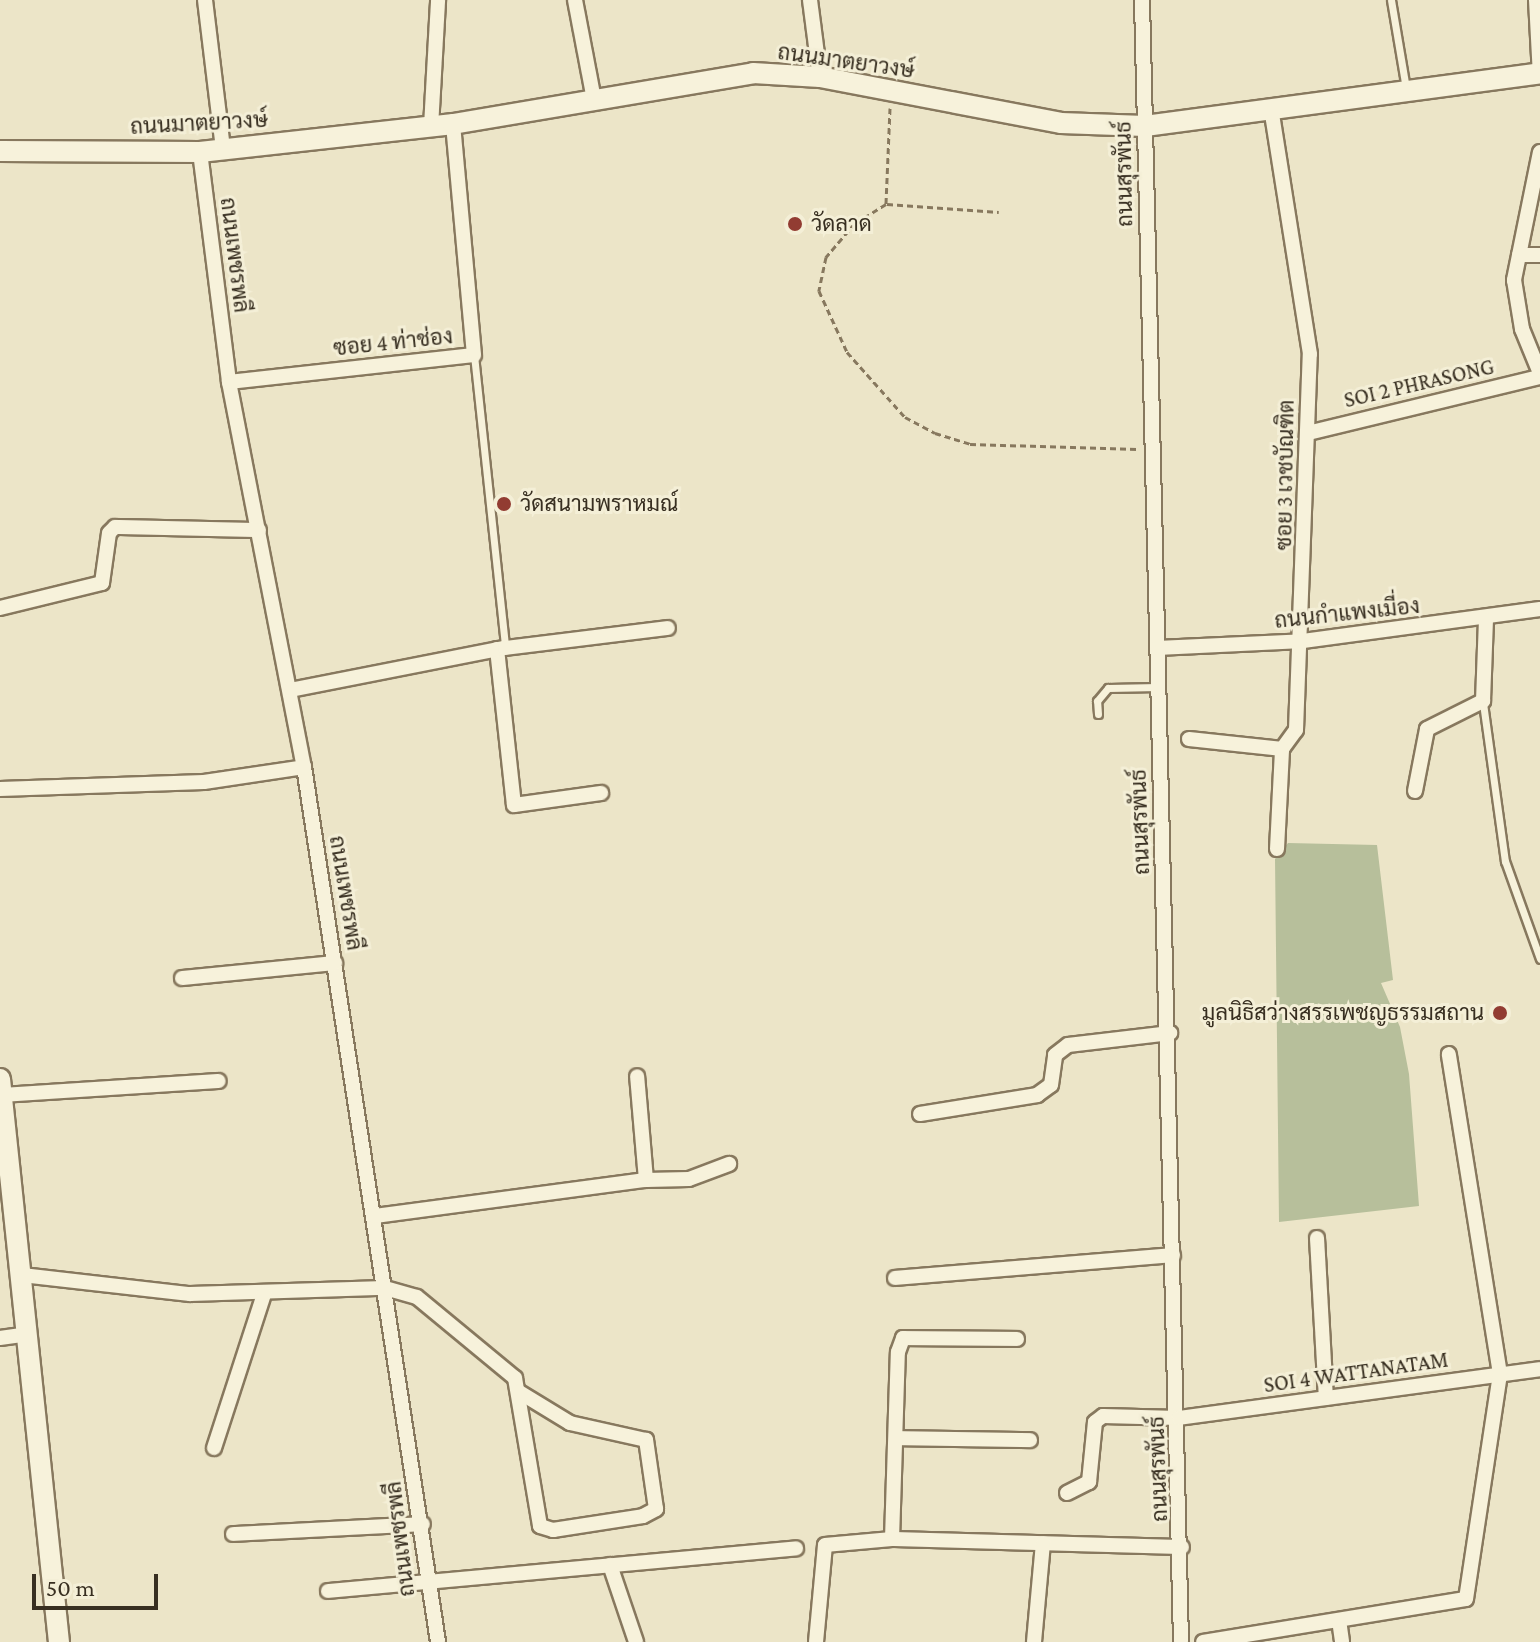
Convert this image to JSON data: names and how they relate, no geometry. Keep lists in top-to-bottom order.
{
  "streets": {
    "street": [
      "ถนนมาตยาวงษ์",
      "ถนนสุรพันธ์",
      "ถนนเพชรพลี",
      "ซอย 4 ท่าช่อง",
      "SOI 2 PHRASONG",
      "ซอย 3 เวชบัณฑิต",
      "ถนนกำแพงเมี่อง",
      "SOI 4 WATTANATAM"
    ]
  },
  "crossings": [
    ["ถนนมาตยาวงษ์", "ถนนสุรพันธ์"],
    ["ถนนมาตยาวงษ์", "ถนนเพชรพลี"],
    ["ถนนมาตยาวงษ์", "ซอย 4 ท่าช่อง"],
    ["ถนนมาตยาวงษ์", "ซอย 3 เวชบัณฑิต"],
    ["ถนนสุรพันธ์", "ถนนกำแพงเมี่อง"],
    ["ถนนสุรพันธ์", "SOI 4 WATTANATAM"],
    ["ถนนเพชรพลี", "ซอย 4 ท่าช่อง"],
    ["SOI 2 PHRASONG", "ซอย 3 เวชบัณฑิต"],
    ["ซอย 3 เวชบัณฑิต", "ถนนกำแพงเมี่อง"]
  ],
  "places": ["วัดลาด", "วัดสนามพราหมณ์", "มูลนิธิสว่างสรรเพชญธรรมสถาน"],
  "scale_bar": "50 m"
}
